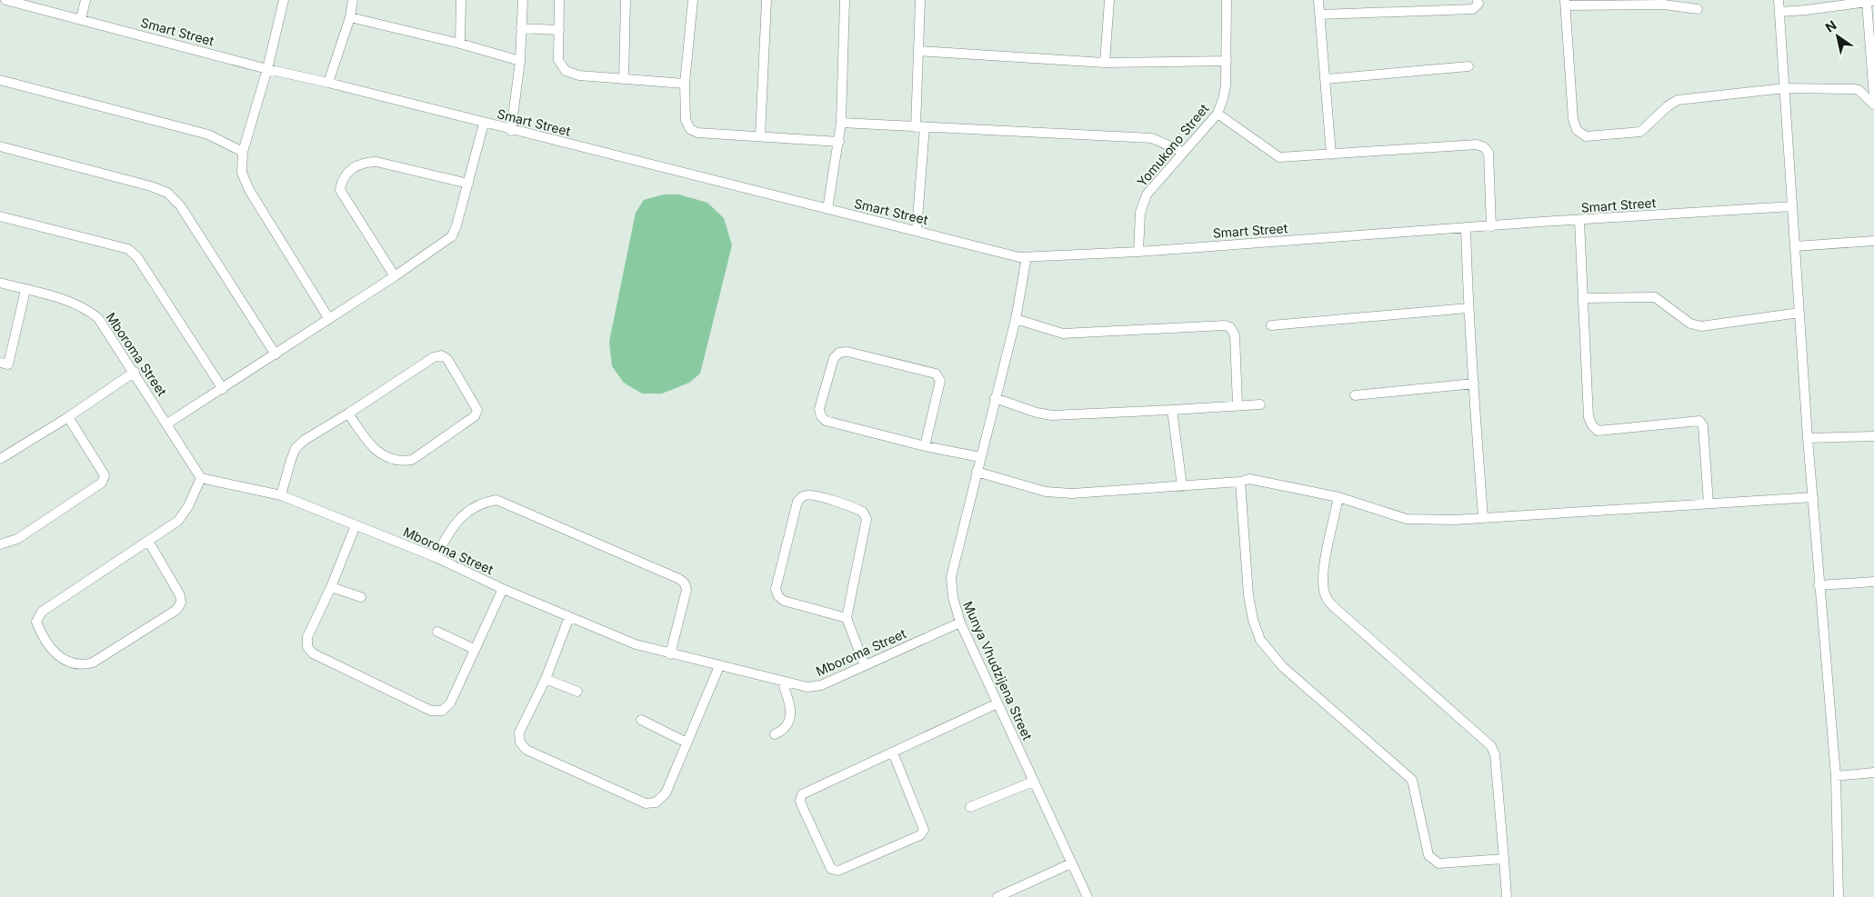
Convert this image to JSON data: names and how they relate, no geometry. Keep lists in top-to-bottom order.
{
  "streets": {
    "street": [
      "Smart Street",
      "Yomukono Street",
      "Mboroma Street",
      "Munya Vhudzijena Street"
    ]
  },
  "crossings": [
    ["Smart Street", "Yomukono Street"],
    ["Smart Street", "Munya Vhudzijena Street"],
    ["Mboroma Street", "Munya Vhudzijena Street"]
  ],
  "north": "top left"
}
